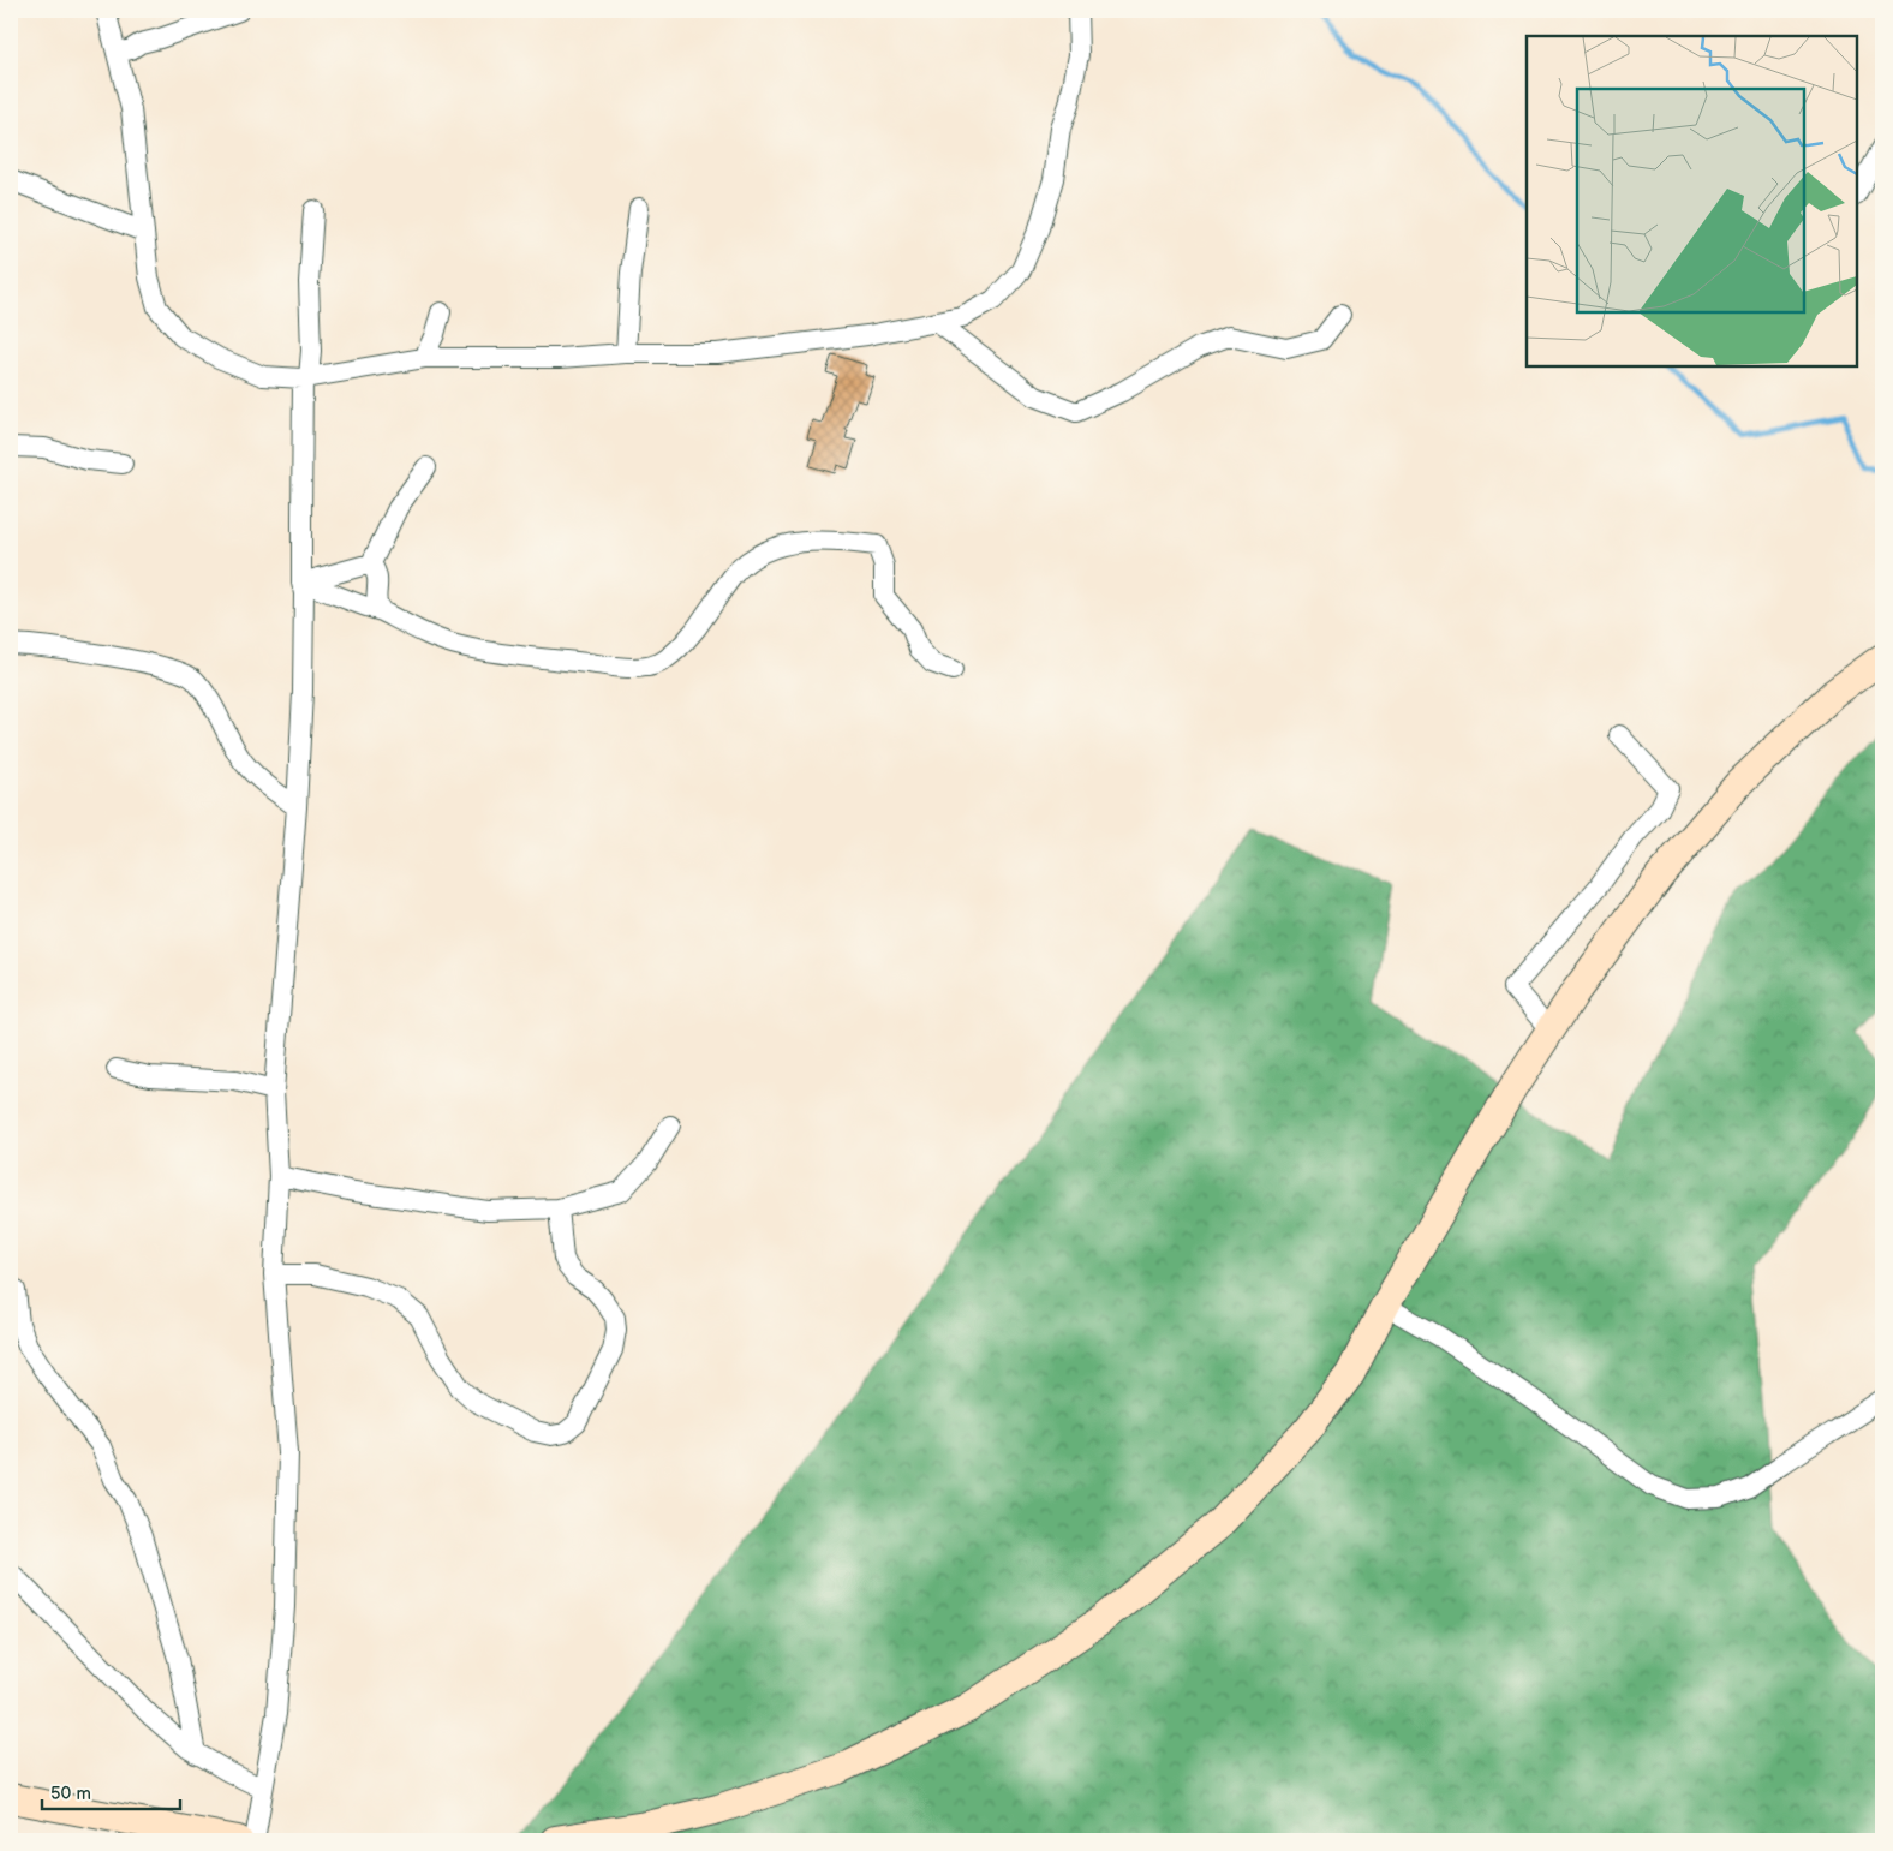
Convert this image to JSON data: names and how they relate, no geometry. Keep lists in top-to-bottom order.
{
  "scale_bar": "50 m"
}
